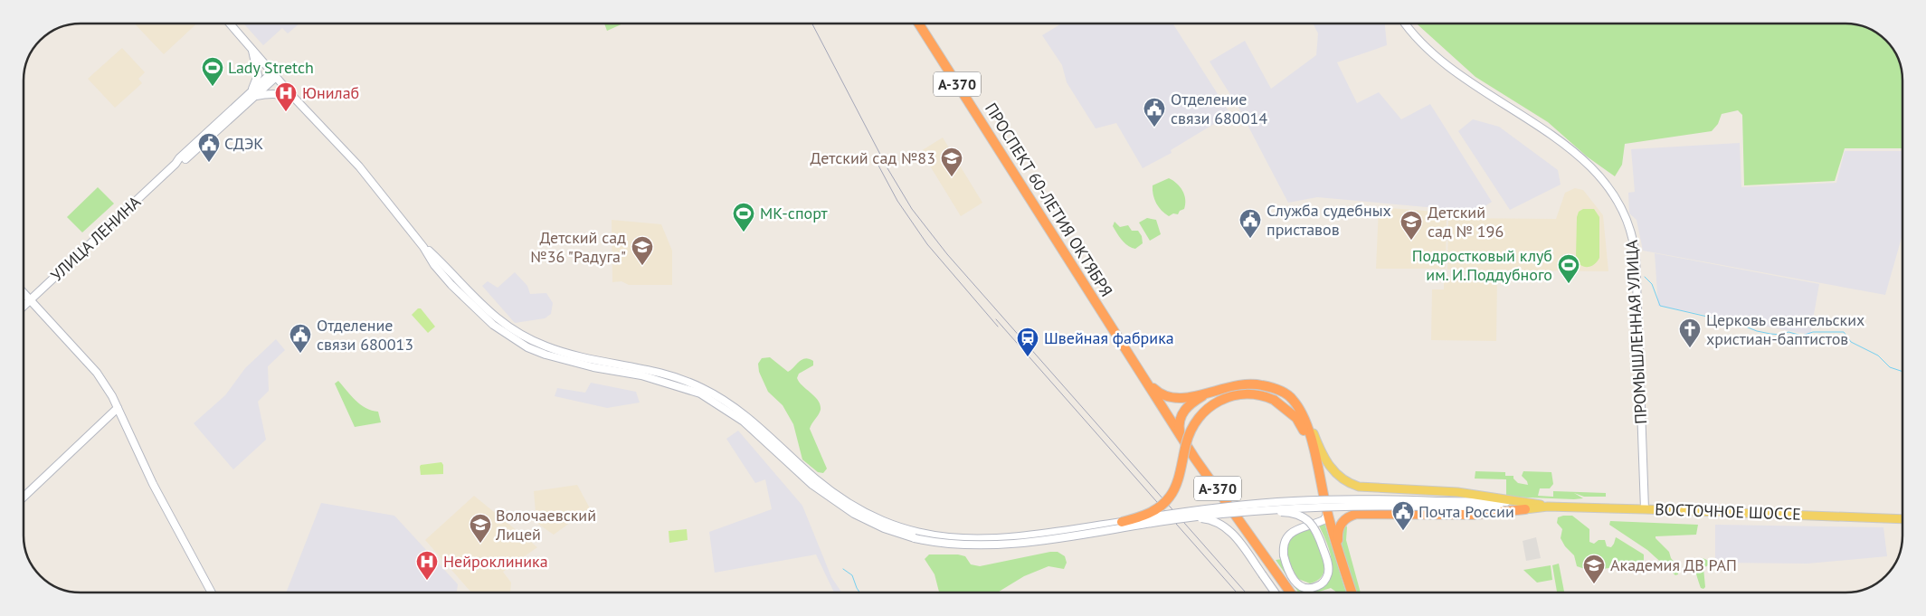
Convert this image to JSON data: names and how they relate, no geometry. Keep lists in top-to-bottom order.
{
  "streets": {
    "highway": ["А-370", "ПРОСПЕКТ 60-ЛЕТИЯ ОКТЯБРЯ"],
    "main road": ["УЛИЦА ЛЕНИНА", "ПРОМЫШЛЕННАЯ УЛИЦА", "ВОСТОЧНОЕ ШОССЕ"]
  },
  "crossings": [
    ["А-370", "ПРОСПЕКТ 60-ЛЕТИЯ ОКТЯБРЯ"],
    ["ПРОСПЕКТ 60-ЛЕТИЯ ОКТЯБРЯ", "ВОСТОЧНОЕ ШОССЕ"],
    ["ПРОМЫШЛЕННАЯ УЛИЦА", "ВОСТОЧНОЕ ШОССЕ"]
  ],
  "places": {
    "sports": ["Lady Stretch", "МК-спорт", "Подростковый клуб им. И.Поддубного"],
    "hospital": ["Юнилаб", "Нейроклиника"],
    "public building": [
      "Отделение связи 680014",
      "СДЭК",
      "Служба судебных приставов",
      "Отделение связи 680013",
      "Почта России"
    ],
    "school or university": [
      "Детский сад №83",
      "Детский сад № 196",
      "Детский сад №36 \"Радуга\"",
      "Волочаевский Лицей",
      "Академия ДВ РАП"
    ],
    "church": ["Церковь евангельских христиан-баптистов"],
    "station": ["Швейная фабрика"]
  }
}
